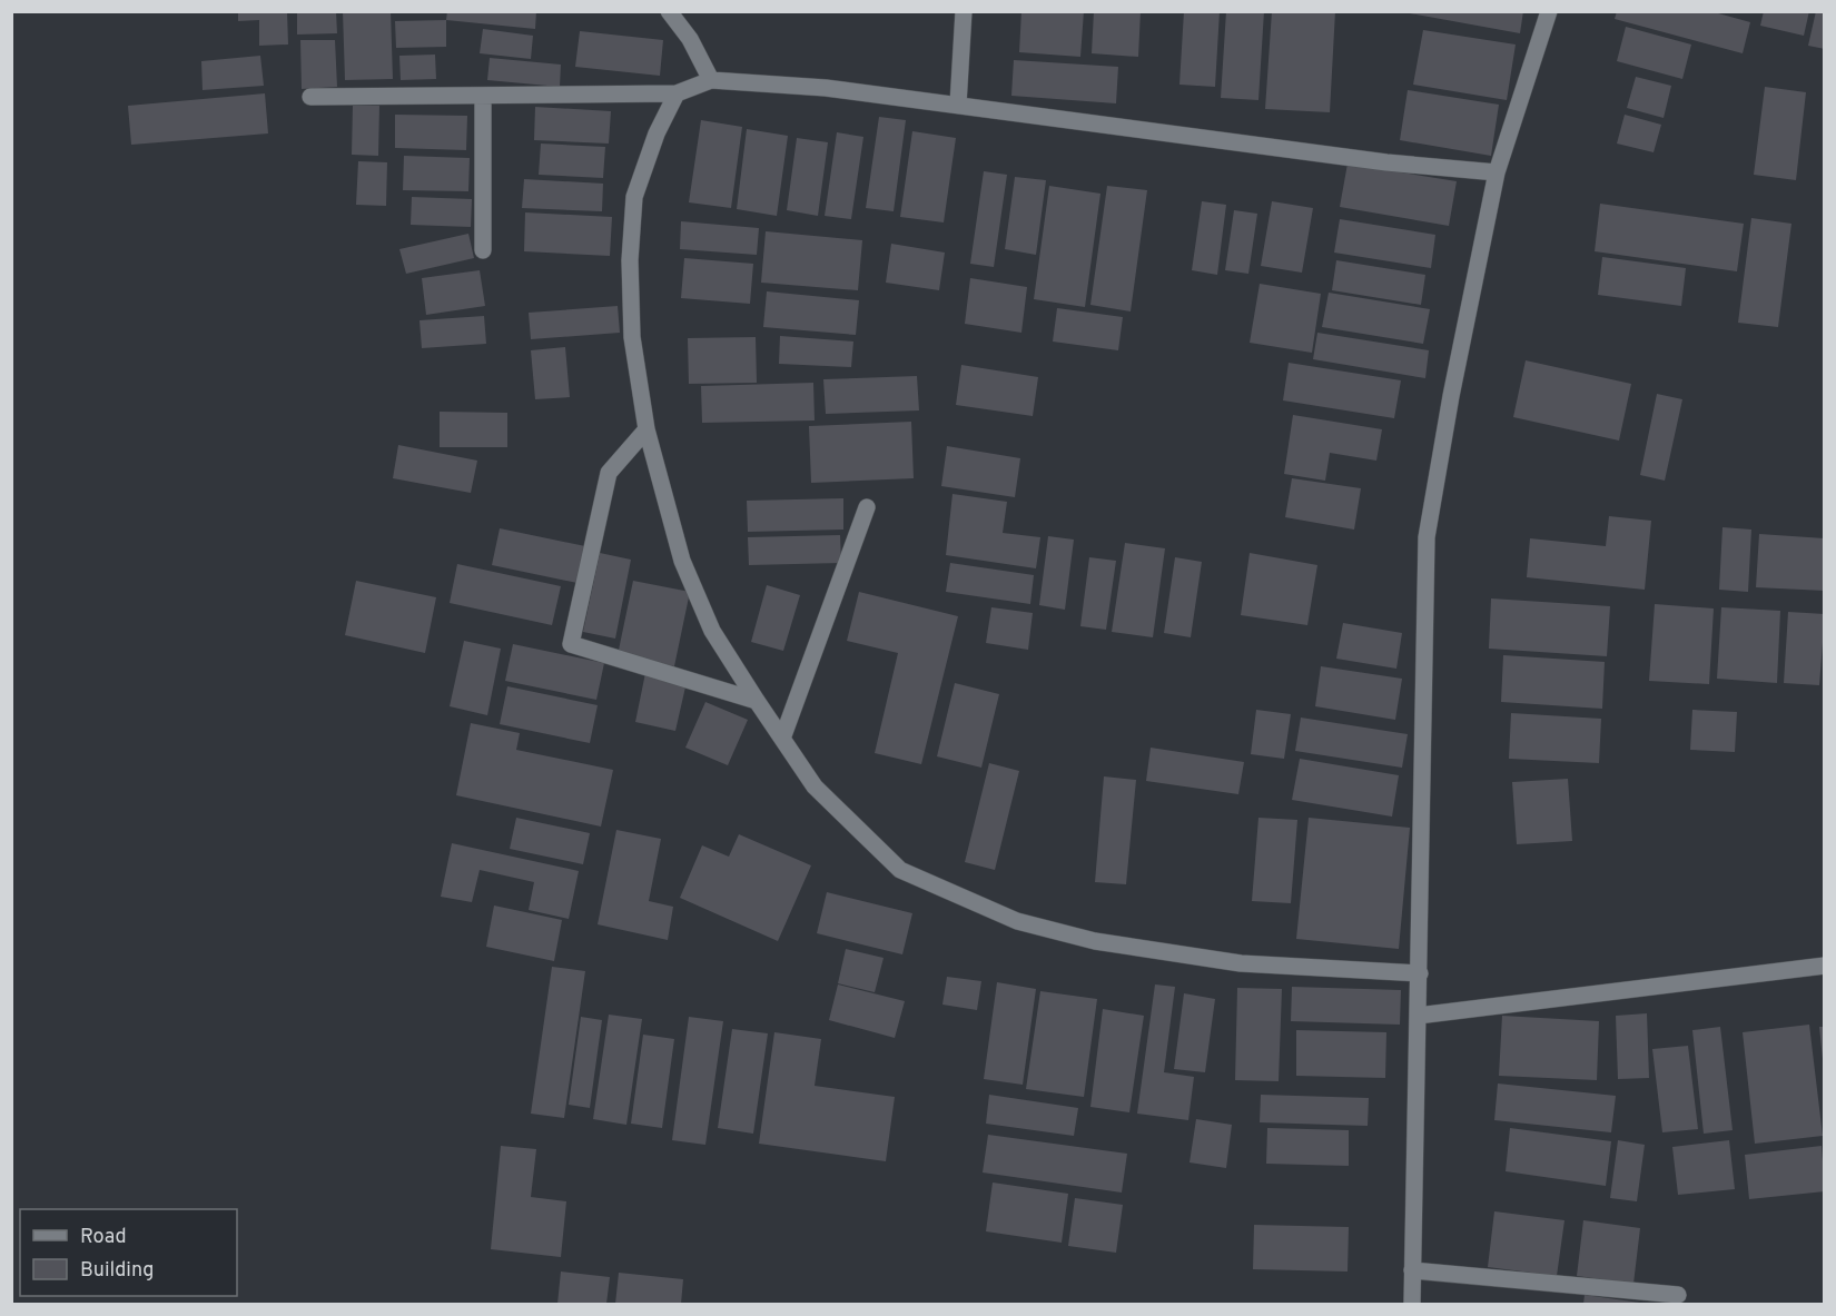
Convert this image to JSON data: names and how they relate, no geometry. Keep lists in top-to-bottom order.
{
  "legend": ["Road", "Building"]
}
